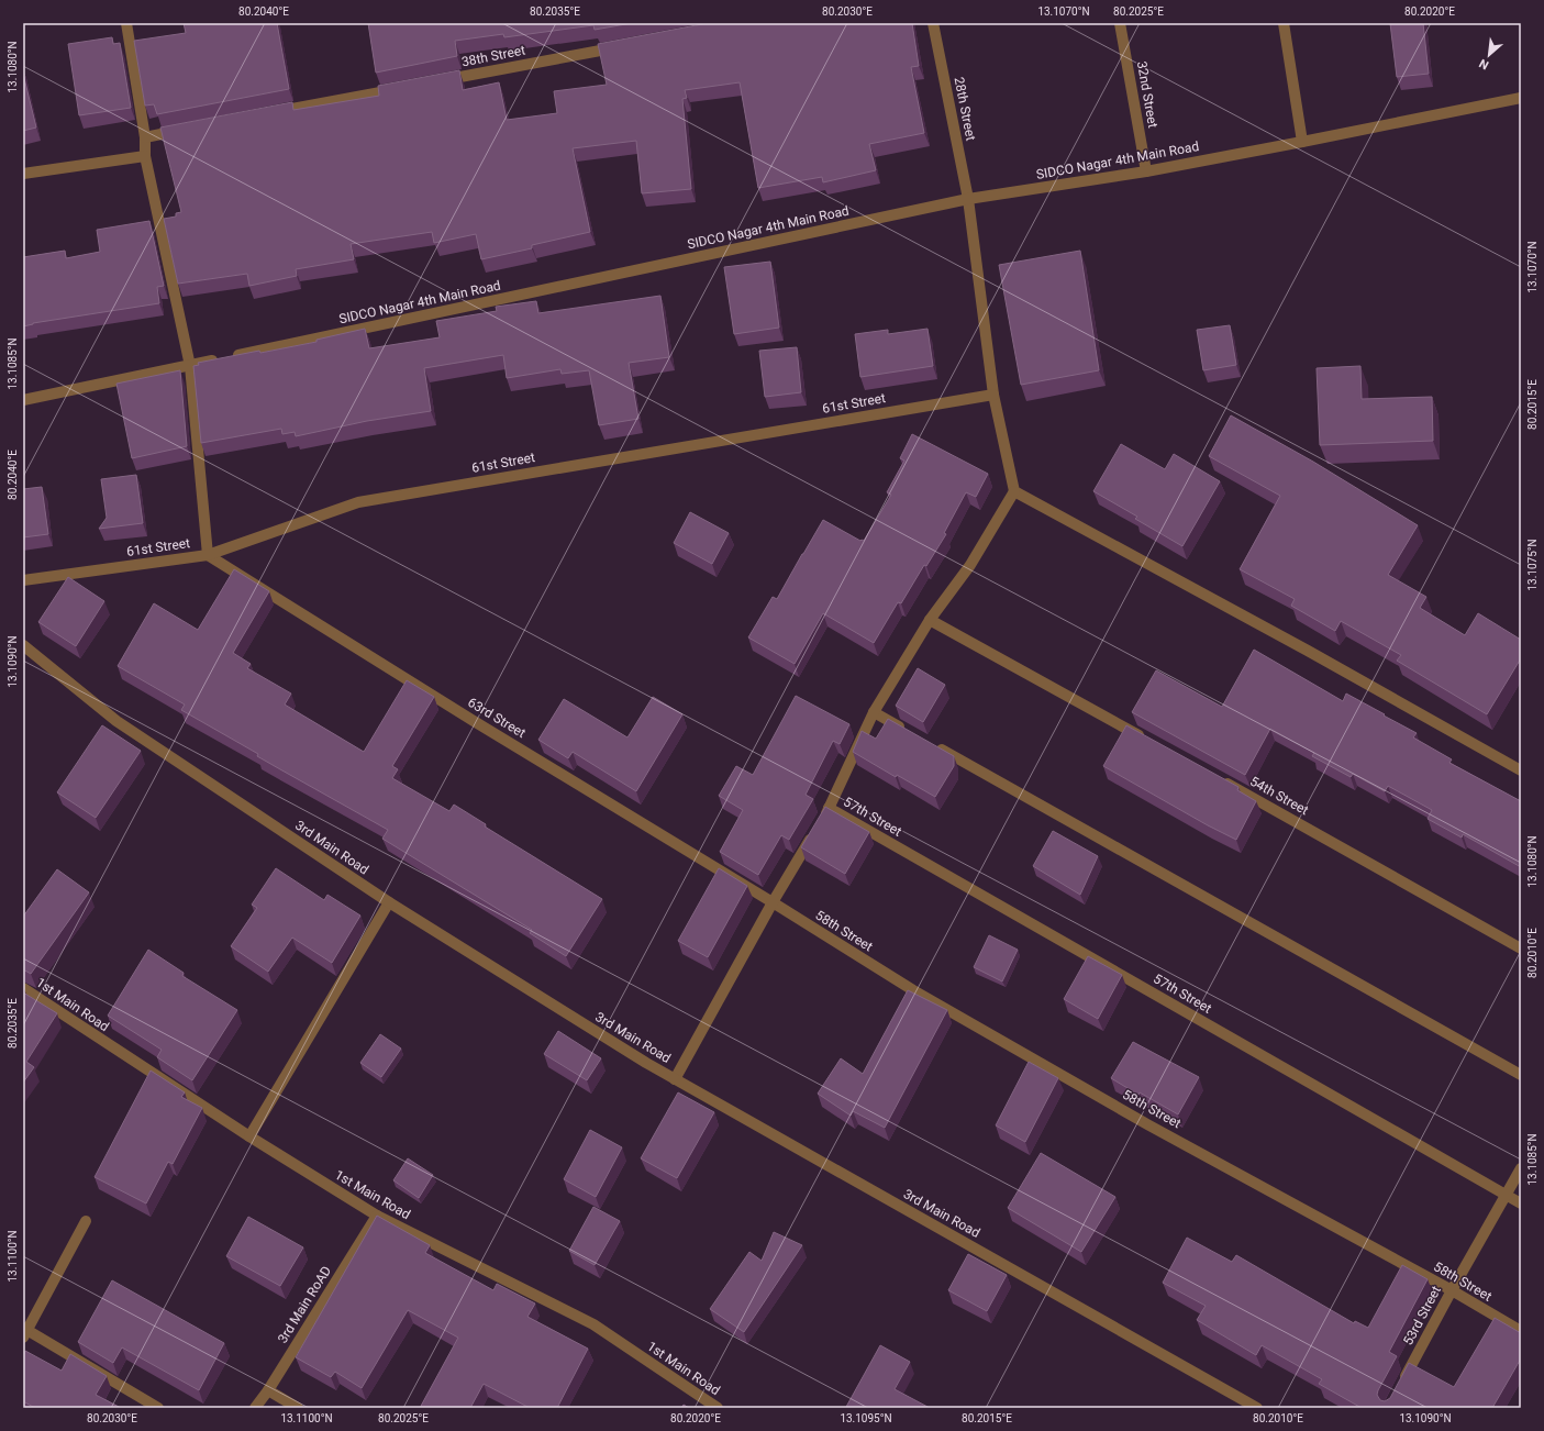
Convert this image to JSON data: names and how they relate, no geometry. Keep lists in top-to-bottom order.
{
  "streets": {
    "street": [
      "38th Street",
      "32nd Street",
      "28th Street",
      "SIDCO Nagar 4th Main Road",
      "61st Street",
      "63rd Street",
      "54th Street",
      "57th Street",
      "3rd Main Road",
      "58th Street",
      "1st Main Road",
      "3rd Main RoAD",
      "53rd Street"
    ]
  },
  "crossings": [
    ["32nd Street", "SIDCO Nagar 4th Main Road"],
    ["28th Street", "SIDCO Nagar 4th Main Road"],
    ["28th Street", "61st Street"],
    ["61st Street", "63rd Street"],
    ["63rd Street", "58th Street"],
    ["57th Street", "53rd Street"],
    ["58th Street", "53rd Street"],
    ["1st Main Road", "3rd Main RoAD"]
  ],
  "north": "bottom left",
  "coordinates": [
    "80.2040°E",
    "80.2035°E",
    "80.2030°E",
    "13.1070°N",
    "80.2025°E",
    "80.2020°E",
    "13.1080°N",
    "13.1085°N",
    "80.2015°E",
    "13.1075°N",
    "13.1090°N",
    "80.2010°E",
    "13.1100°N",
    "13.1095°N"
  ]
}
